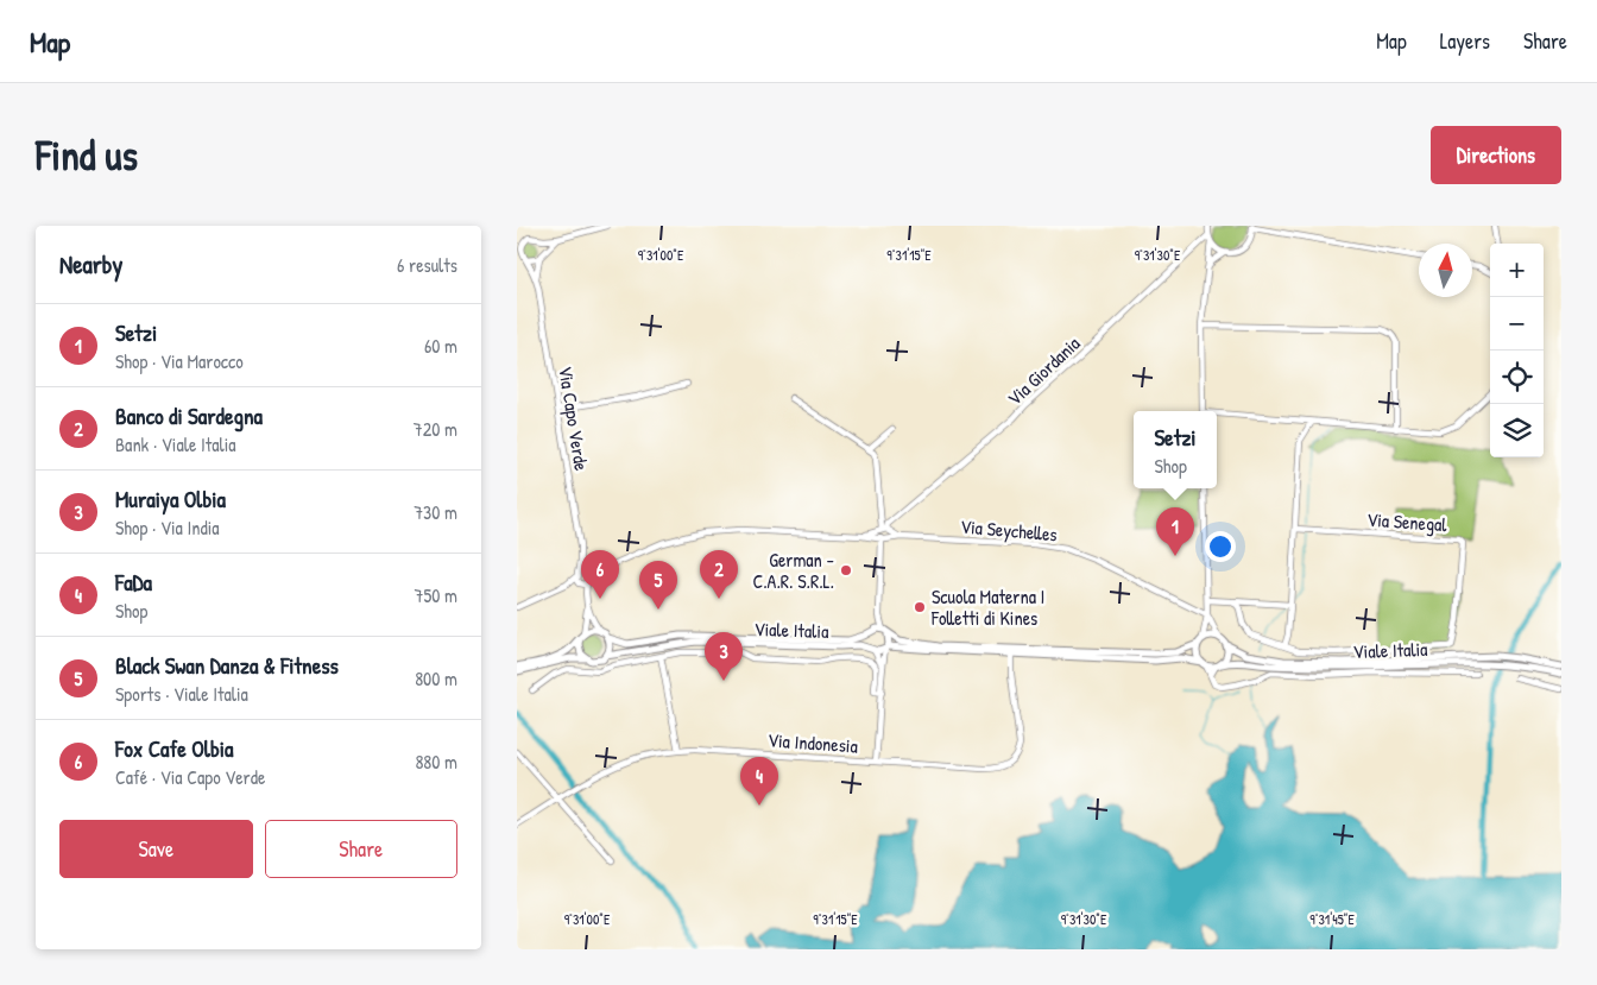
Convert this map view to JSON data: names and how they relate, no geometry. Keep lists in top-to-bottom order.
{
  "streets": {
    "main road": ["Viale Italia"],
    "street": [
      "Via Giordania",
      "Via Capo Verde",
      "Via Senegal",
      "Via Seychelles",
      "Via Indonesia"
    ]
  },
  "crossings": [
    ["Via Giordania", "Via Seychelles"],
    ["Via Capo Verde", "Via Seychelles"],
    ["Via Capo Verde", "Viale Italia"]
  ],
  "places": ["German - C.A.R. S.R.L.", "Scuola Materna I Folletti di Kines"],
  "north": "top",
  "page": {
    "header": "Map",
    "nav": ["Map", "Layers", "Share"],
    "buttons": [
      "Directions",
      ["Save", "Share"]
    ],
    "title": "Find us",
    "heading": ["Nearby", "6 results"],
    "map_buttons": ["+", "−"],
    "list": [
      {
        "mark": "1",
        "name": "Setzi",
        "note": "Shop · Via Marocco",
        "value": "60 m"
      },
      {
        "mark": "2",
        "name": "Banco di Sardegna",
        "note": "Bank · Viale Italia",
        "value": "720 m"
      },
      {
        "mark": "3",
        "name": "Muraiya Olbia",
        "note": "Shop · Via India",
        "value": "730 m"
      },
      {
        "mark": "4",
        "name": "FaDa",
        "note": "Shop",
        "value": "750 m"
      },
      {
        "mark": "5",
        "name": "Black Swan Danza & Fitness",
        "note": "Sports · Viale Italia",
        "value": "800 m"
      },
      {
        "mark": "6",
        "name": "Fox Cafe Olbia",
        "note": "Café · Via Capo Verde",
        "value": "880 m"
      }
    ],
    "popup": ["Setzi", "Shop"],
    "pins": [
      "1",
      "2",
      "6",
      "5",
      "3",
      "4"
    ]
  },
  "coordinates": [
    "9°31'00\"E",
    "9°31'15\"E",
    "9°31'30\"E",
    "9°31'45\"E"
  ]
}
